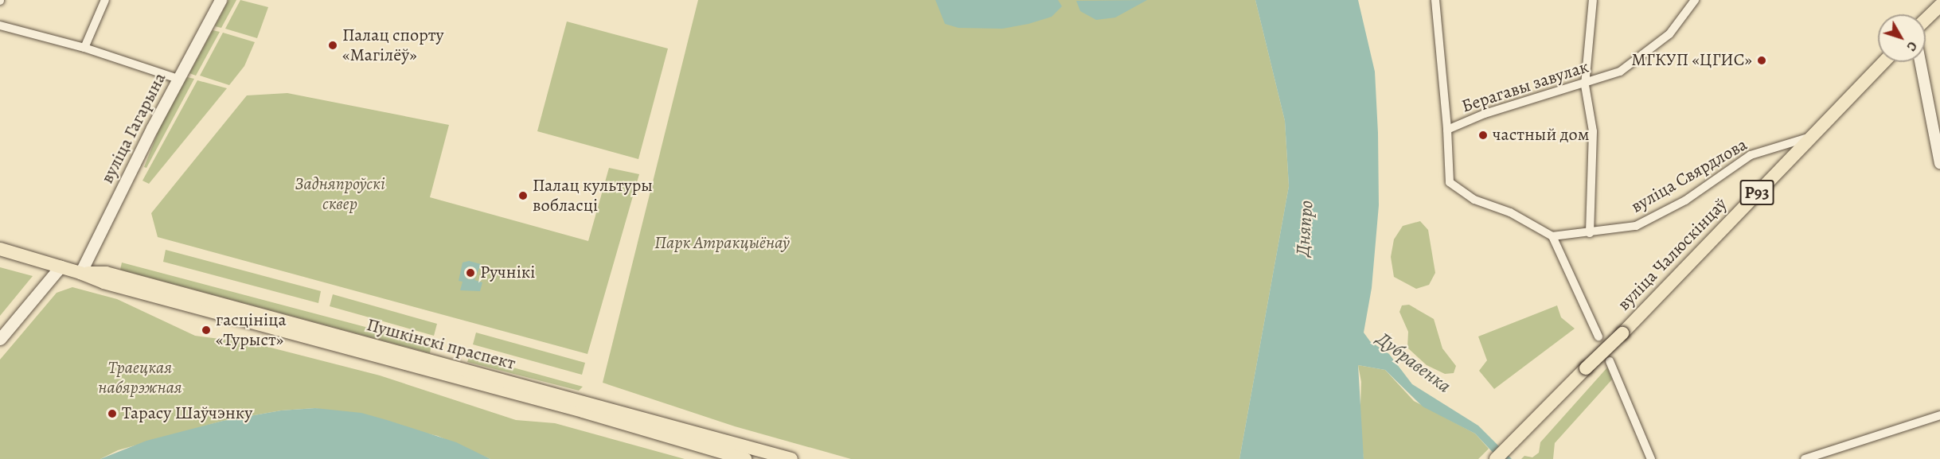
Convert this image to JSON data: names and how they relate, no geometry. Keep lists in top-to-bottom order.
{
  "streets": {
    "main road": [
      "вуліца Гагарына",
      "Р93",
      "вуліца Чалюскінцаў",
      "Пушкінскі праспект"
    ],
    "street": ["Берагавы завулак", "вуліца Свярдлова"]
  },
  "crossings": [
    ["Берагавы завулак", "вуліца Свярдлова"],
    ["вуліца Гагарына", "Пушкінскі праспект"],
    ["вуліца Свярдлова", "вуліца Чалюскінцаў"]
  ],
  "water": ["Дняпро", "Дубравенка"],
  "parks": ["Задняпроўскі сквер", "Парк Атракцыёнаў", "Траецкая набярэжная"],
  "places": [
    "Палац спорту «Магілёў»",
    "МГКУП «ЦГИС»",
    "частный дом",
    "Палац культуры вобласці",
    "Ручнікі",
    "гасцініца «Турыст»",
    "Тарасу Шаўчэнку"
  ],
  "north": "bottom right"
}
